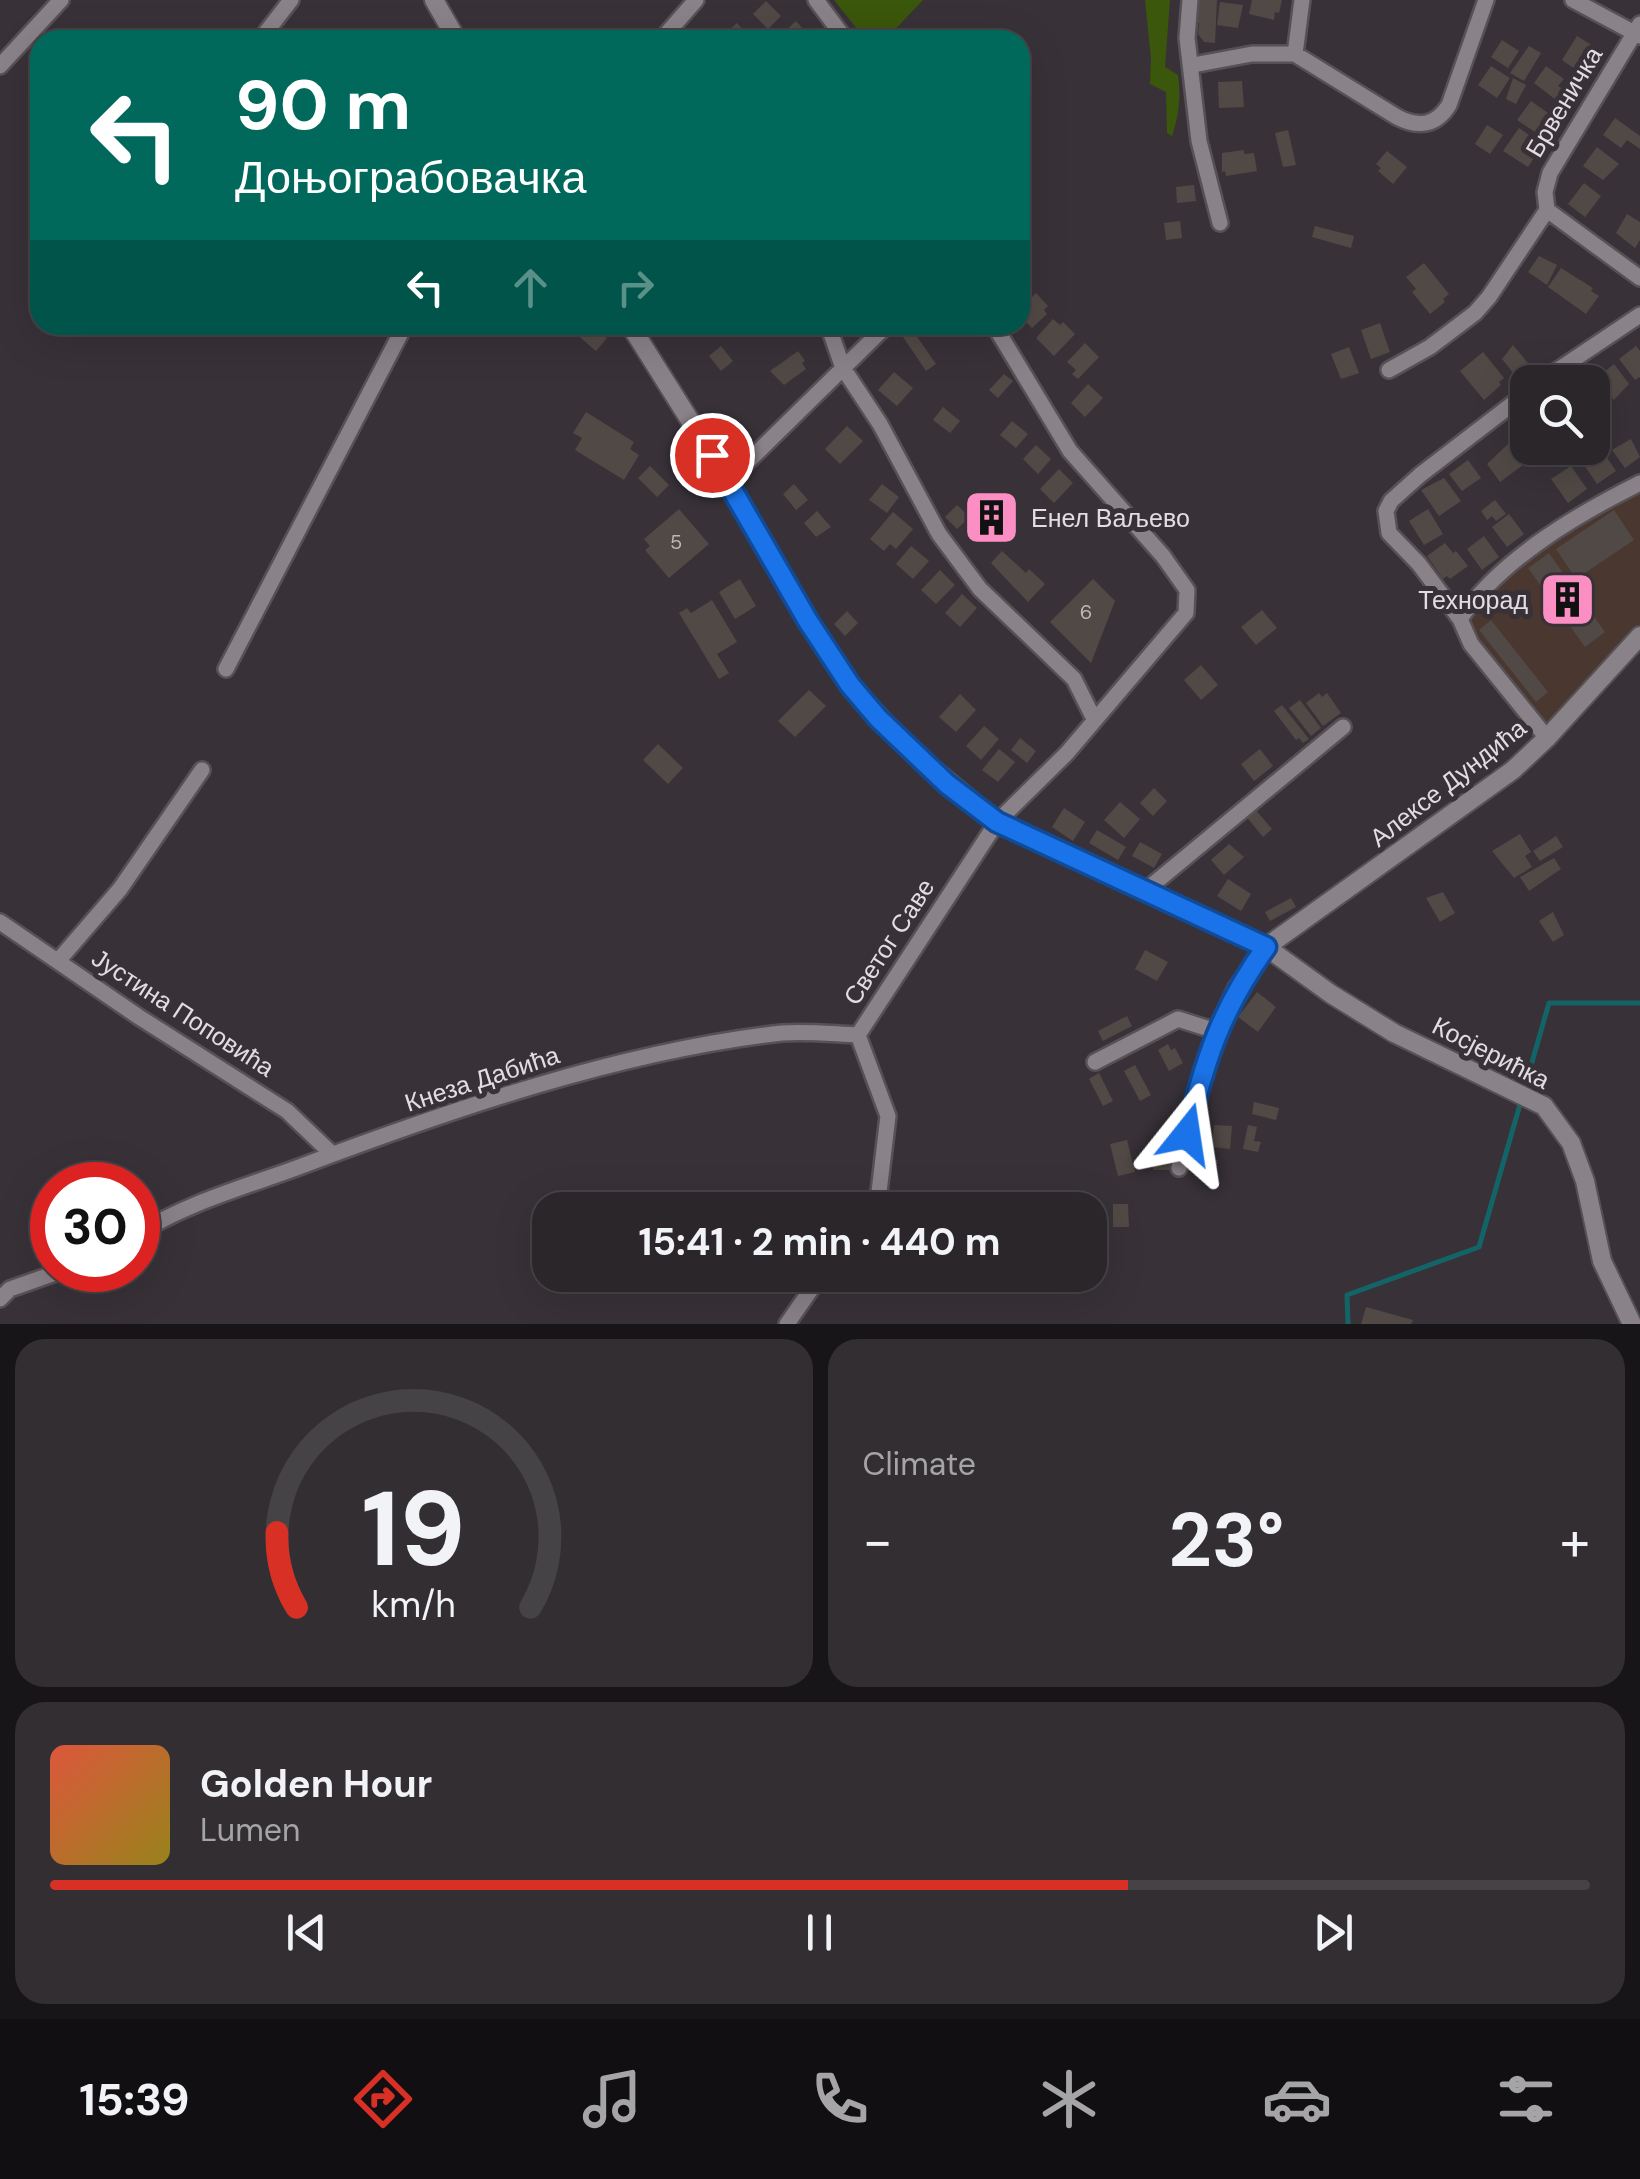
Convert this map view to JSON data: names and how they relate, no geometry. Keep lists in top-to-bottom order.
{
  "streets": {
    "street": [
      "Брвеничка",
      "Алексе Дундића",
      "Светог Саве",
      "Јустина Поповића",
      "Косјерићка",
      "Кнеза Дабића"
    ]
  },
  "crossings": [
    ["Алексе Дундића", "Косјерићка"],
    ["Светог Саве", "Косјерићка"],
    ["Светог Саве", "Кнеза Дабића"],
    ["Јустина Поповића", "Кнеза Дабића"]
  ],
  "places": {
    "building": ["Енел Ваљево", "Технорад"]
  },
  "house_numbers": ["5", "6"],
  "page": {
    "turn": ["90 m", "Доњограбовачка"],
    "limit": "30",
    "trip": "15:41 · 2 min · 440 m",
    "tile": "Climate",
    "heat": ["−", "23°", "+"],
    "song": ["Golden Hour", "Lumen"],
    "tabs": "15:39",
    "gauge": ["19", "km/h"]
  }
}
